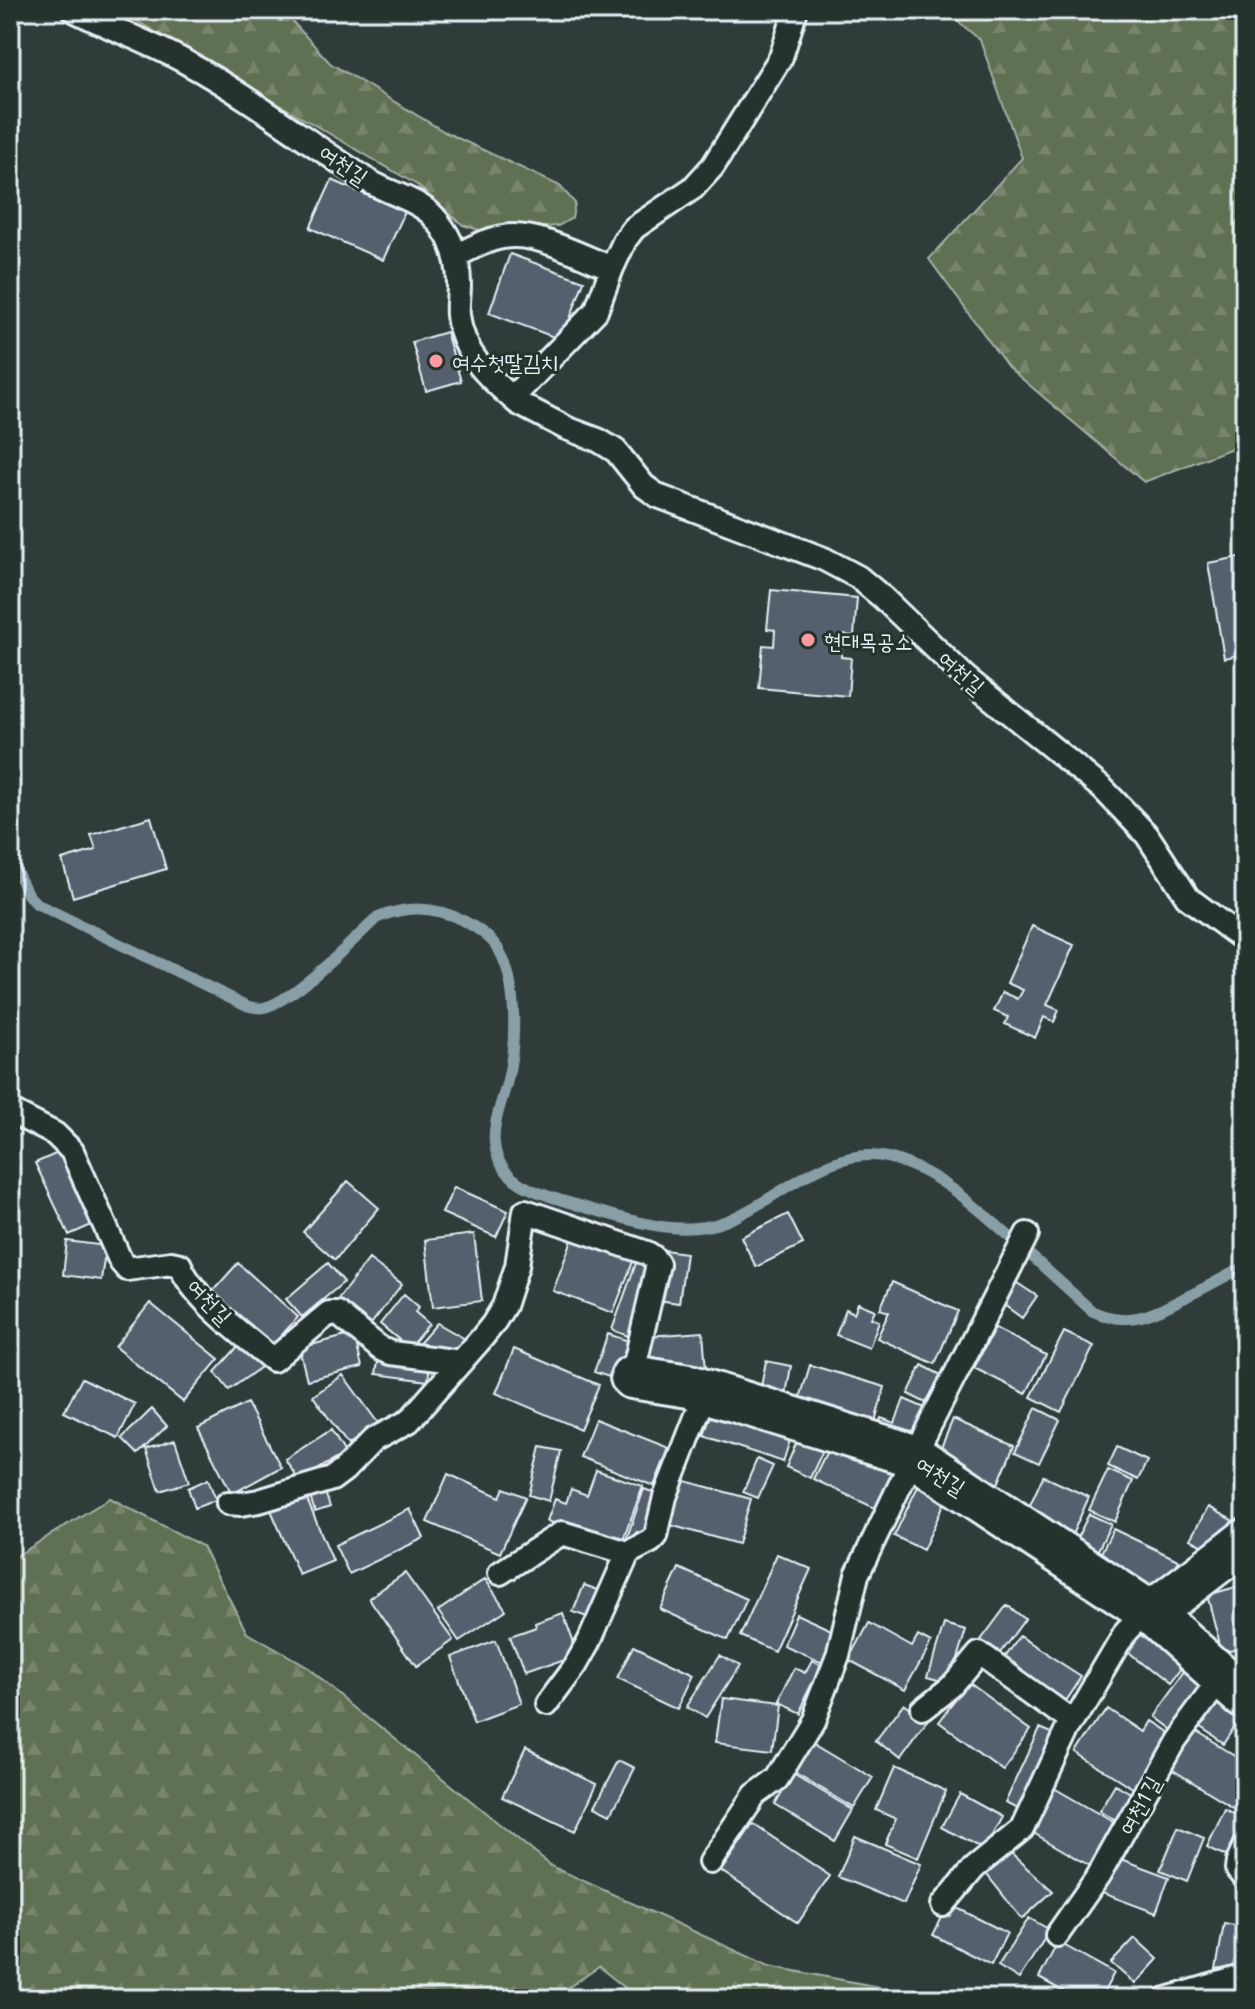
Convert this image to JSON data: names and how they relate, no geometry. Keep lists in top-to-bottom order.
{
  "streets": {
    "street": ["여천길", "여천1길"]
  },
  "crossings": [
    ["여천길", "여천1길"]
  ],
  "places": ["여수첫딸김치", "현대목공소"]
}
